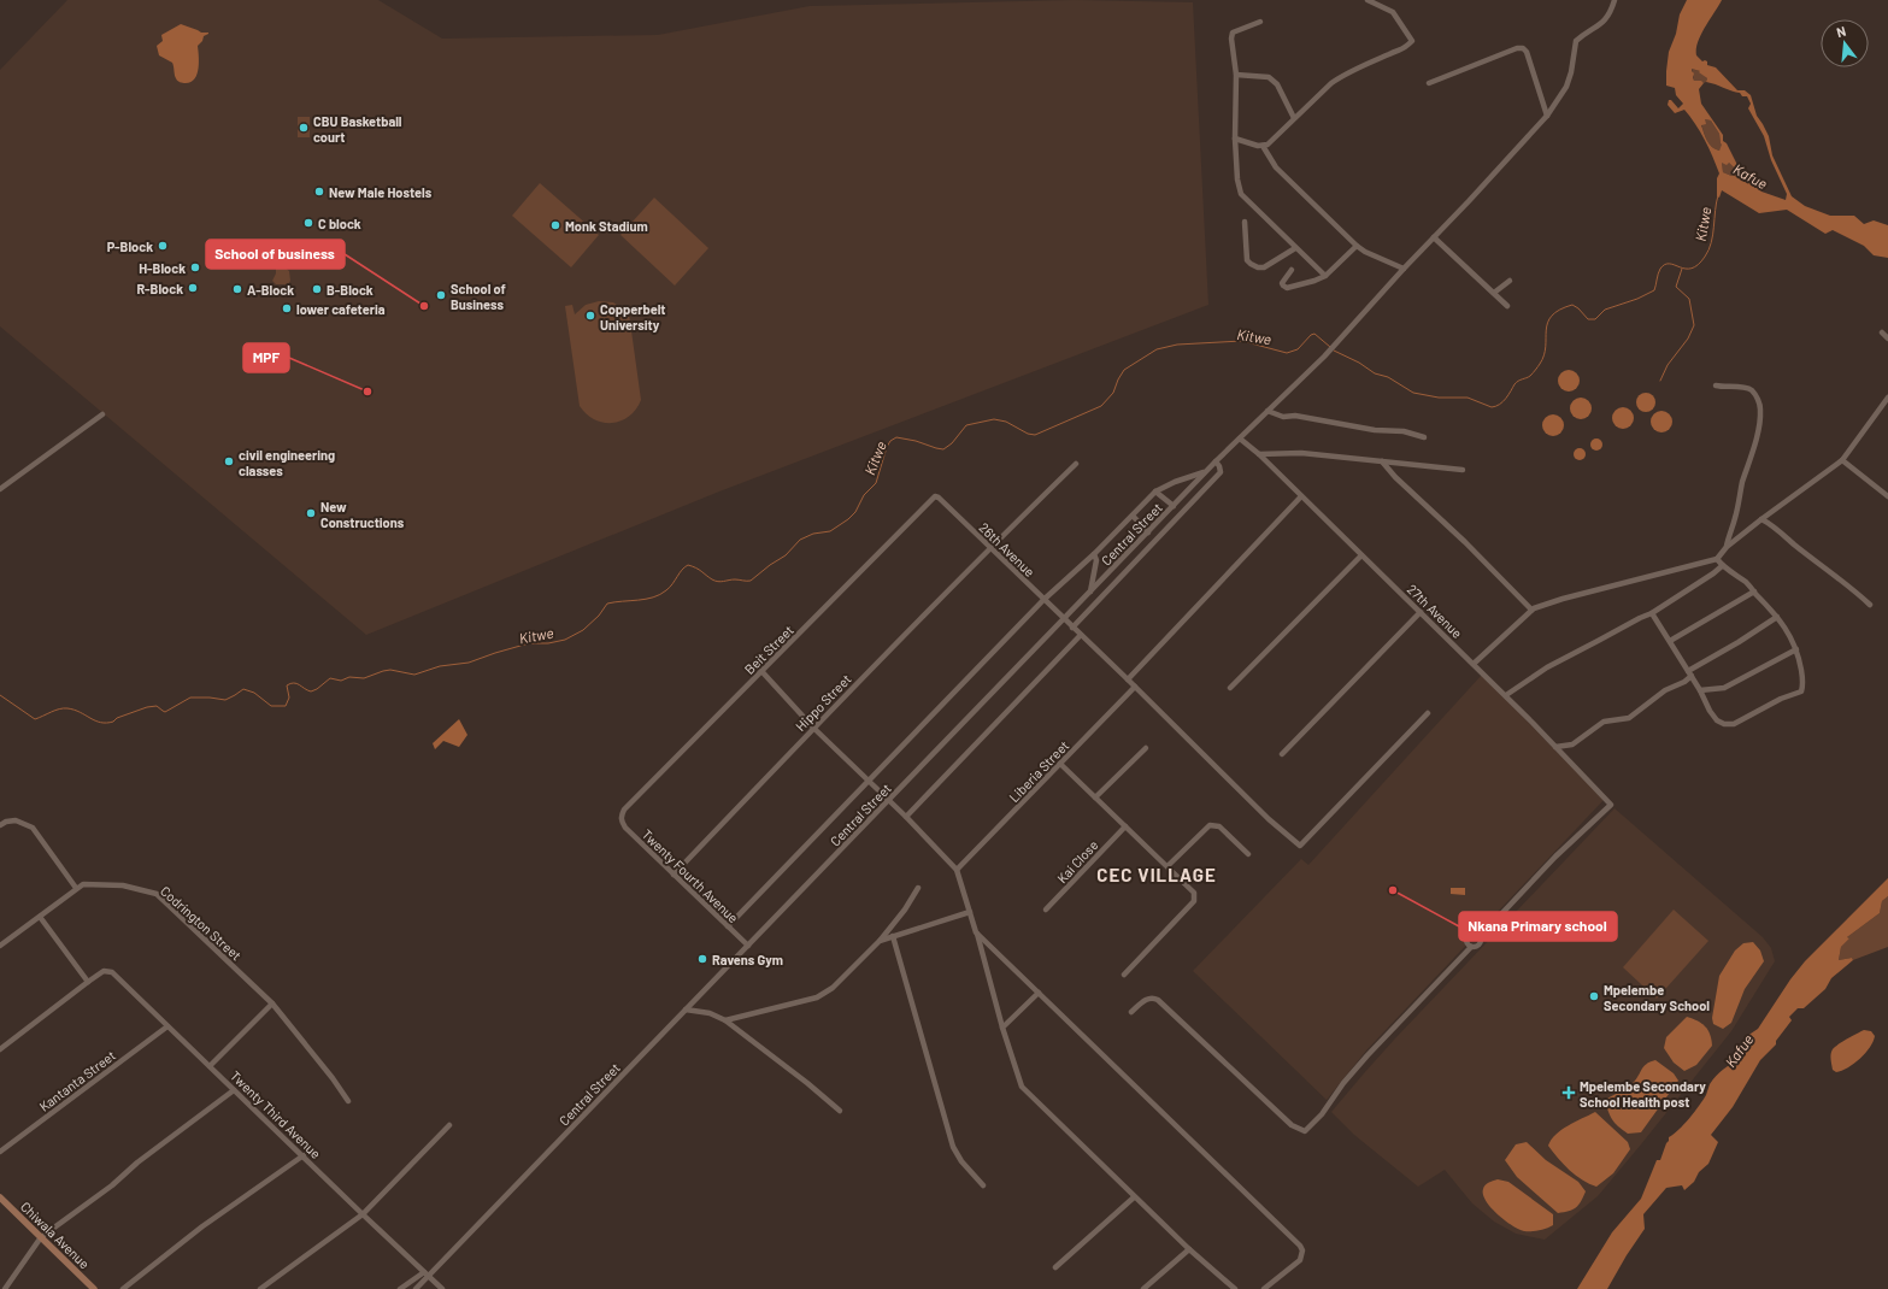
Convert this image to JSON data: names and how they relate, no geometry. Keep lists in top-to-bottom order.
{
  "streets": {
    "main road": ["Chiwala Avenue"],
    "street": [
      "Central Street",
      "26th Avenue",
      "27th Avenue",
      "Beit Street",
      "Hippo Street",
      "Liberia Street",
      "Kai Close",
      "Twenty Fourth Avenue",
      "Codrington Street",
      "Kantanta Street",
      "Twenty Third Avenue"
    ]
  },
  "crossings": [
    ["Central Street", "26th Avenue"],
    ["Central Street", "27th Avenue"],
    ["Central Street", "Twenty Fourth Avenue"],
    ["Central Street", "Twenty Third Avenue"],
    ["26th Avenue", "Beit Street"],
    ["26th Avenue", "Hippo Street"],
    ["26th Avenue", "Liberia Street"],
    ["Beit Street", "Twenty Fourth Avenue"],
    ["Hippo Street", "Twenty Fourth Avenue"],
    ["Kantanta Street", "Twenty Third Avenue"]
  ],
  "districts": ["CEC VILLAGE"],
  "water": ["Kafue", "Kitwe"],
  "places": {
    "other": [
      "CBU Basketball court",
      "New Male Hostels",
      "C block",
      "Monk Stadium",
      "P-Block",
      "H-Block",
      "R-Block",
      "A-Block",
      "B-Block",
      "School of Business",
      "School of business",
      "lower cafeteria",
      "Copperbelt University",
      "MPF",
      "civil engineering classes",
      "New Constructions",
      "Nkana Primary school",
      "Ravens Gym",
      "Mpelembe Secondary School"
    ],
    "health": ["Mpelembe Secondary School Health post"]
  },
  "north": "top"
}
